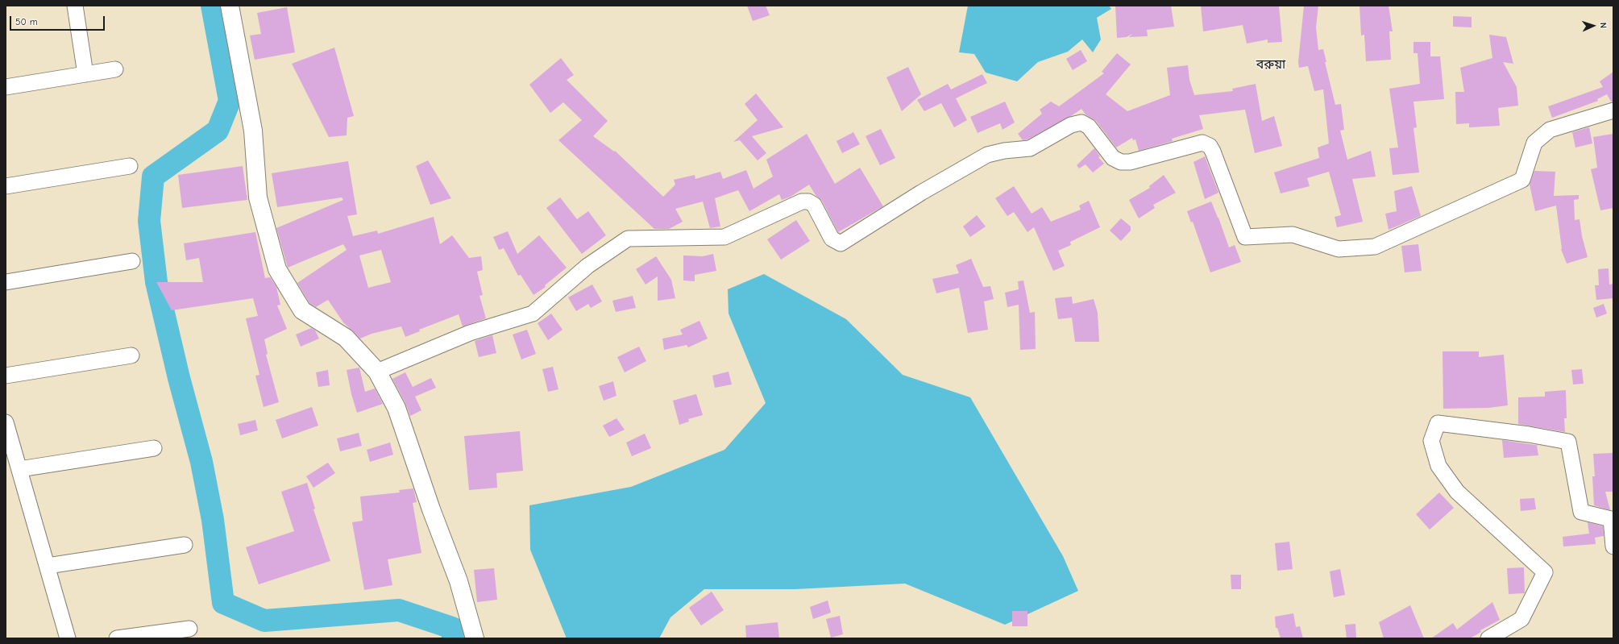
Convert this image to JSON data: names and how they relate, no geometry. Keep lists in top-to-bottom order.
{
  "districts": ["বরুয়া"],
  "scale_bar": "50 m",
  "north": "right"
}
